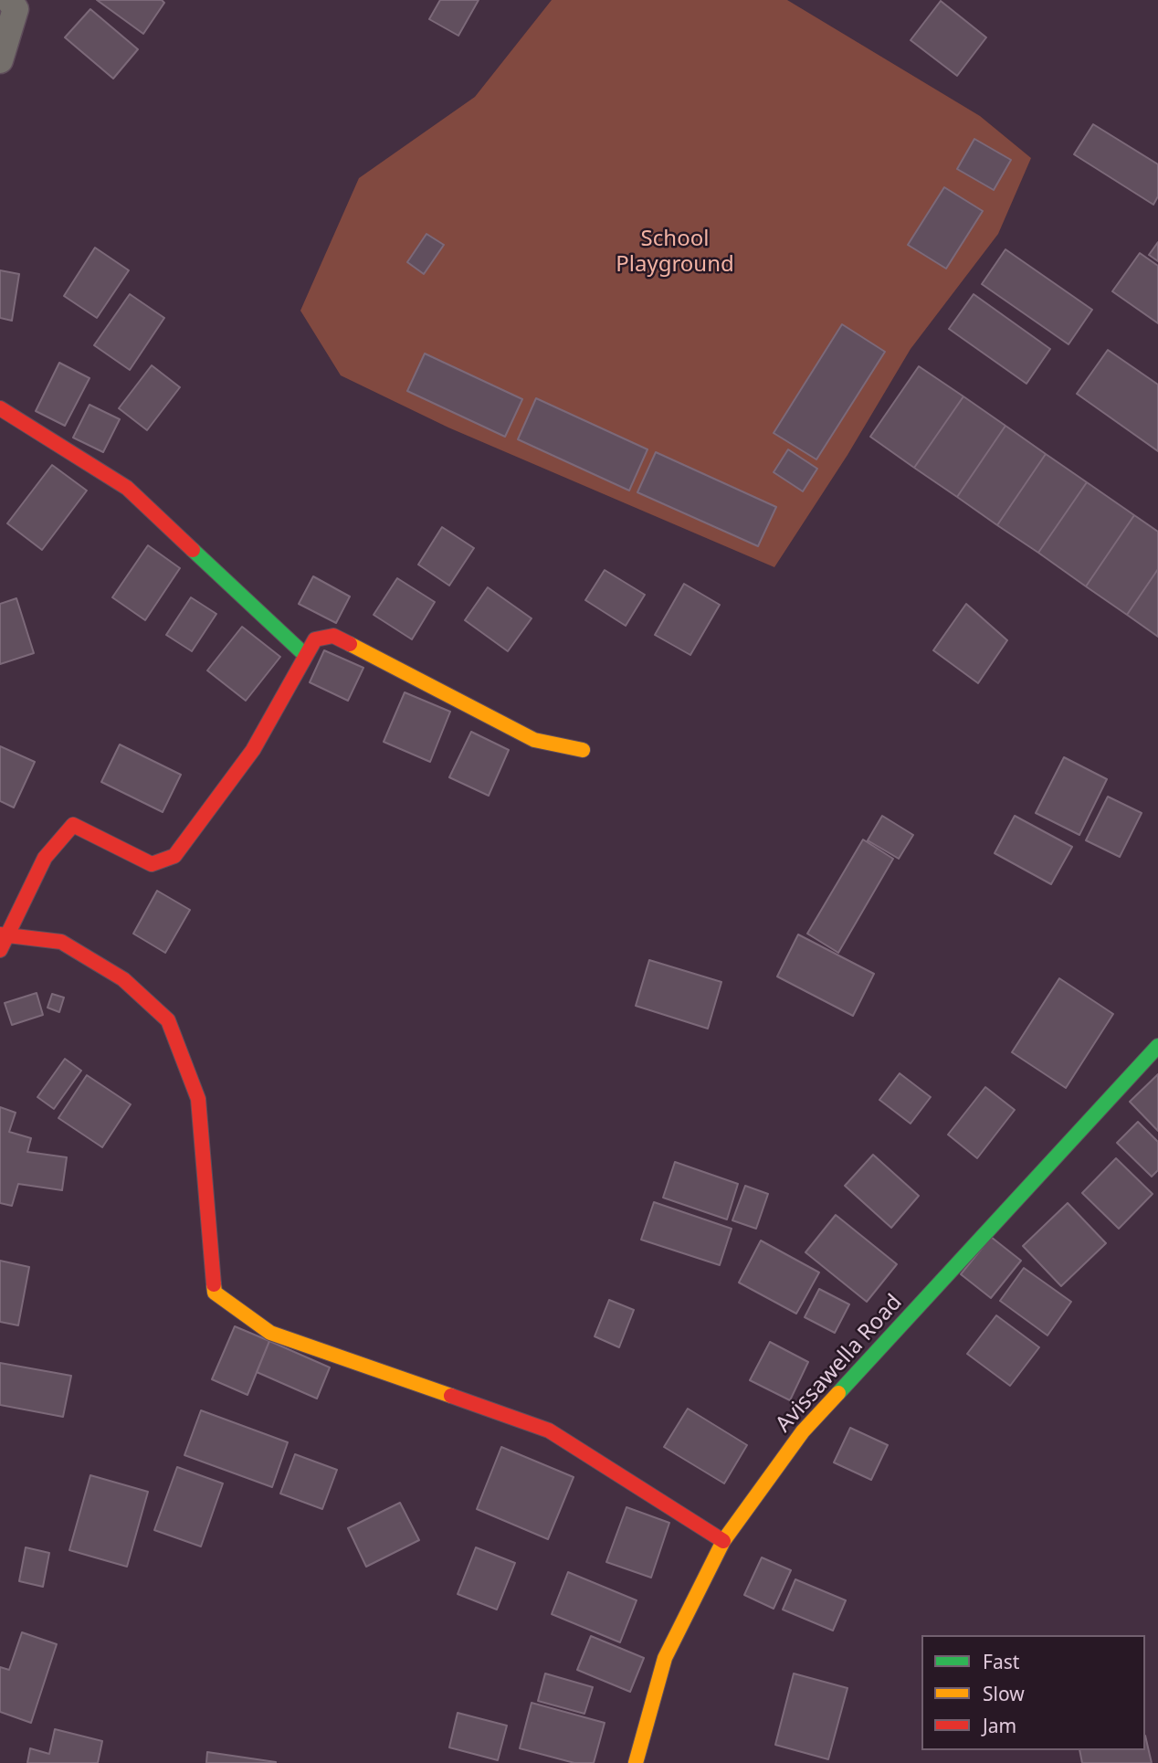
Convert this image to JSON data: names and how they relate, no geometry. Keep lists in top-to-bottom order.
{
  "streets": {
    "street": ["Avissawella Road"]
  },
  "parks": ["School Playground"],
  "legend": ["Fast", "Slow", "Jam"]
}
